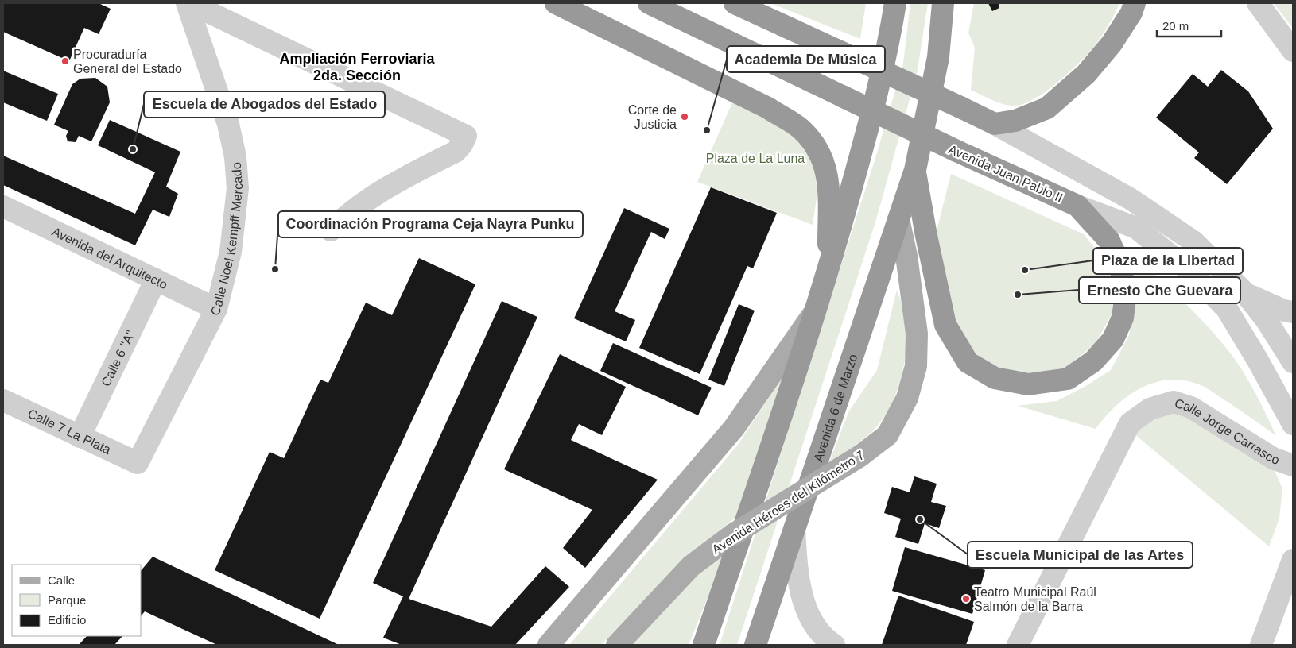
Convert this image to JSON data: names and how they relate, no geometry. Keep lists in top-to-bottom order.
{
  "streets": {
    "highway": ["Avenida Juan Pablo II", "Avenida 6 de Marzo"],
    "main road": ["Avenida Héroes del Kilómetro 7"],
    "street": [
      "Calle Noel Kempff Mercado",
      "Avenida del Arquitecto",
      "Calle 6 \"A\"",
      "Calle 7 La Plata",
      "Calle Jorge Carrasco"
    ]
  },
  "crossings": [
    ["Calle Noel Kempff Mercado", "Avenida del Arquitecto"],
    ["Calle Noel Kempff Mercado", "Calle 7 La Plata"],
    ["Avenida del Arquitecto", "Calle 6 \"A\""],
    ["Calle 6 \"A\"", "Calle 7 La Plata"],
    ["Avenida 6 de Marzo", "Avenida Héroes del Kilómetro 7"]
  ],
  "districts": ["Ampliación Ferroviaria 2da. Sección"],
  "parks": ["Plaza de La Luna"],
  "places": [
    "Procuraduría General del Estado",
    "Corte de Justicia",
    "Academia De Música",
    "Escuela de Abogados del Estado",
    "Coordinación Programa Ceja Nayra Punku",
    "Plaza de la Libertad",
    "Ernesto Che Guevara",
    "Escuela Municipal de las Artes",
    "Teatro Municipal Raúl Salmón de la Barra"
  ],
  "legend": ["Calle", "Parque", "Edificio"],
  "scale_bar": "20 m"
}
